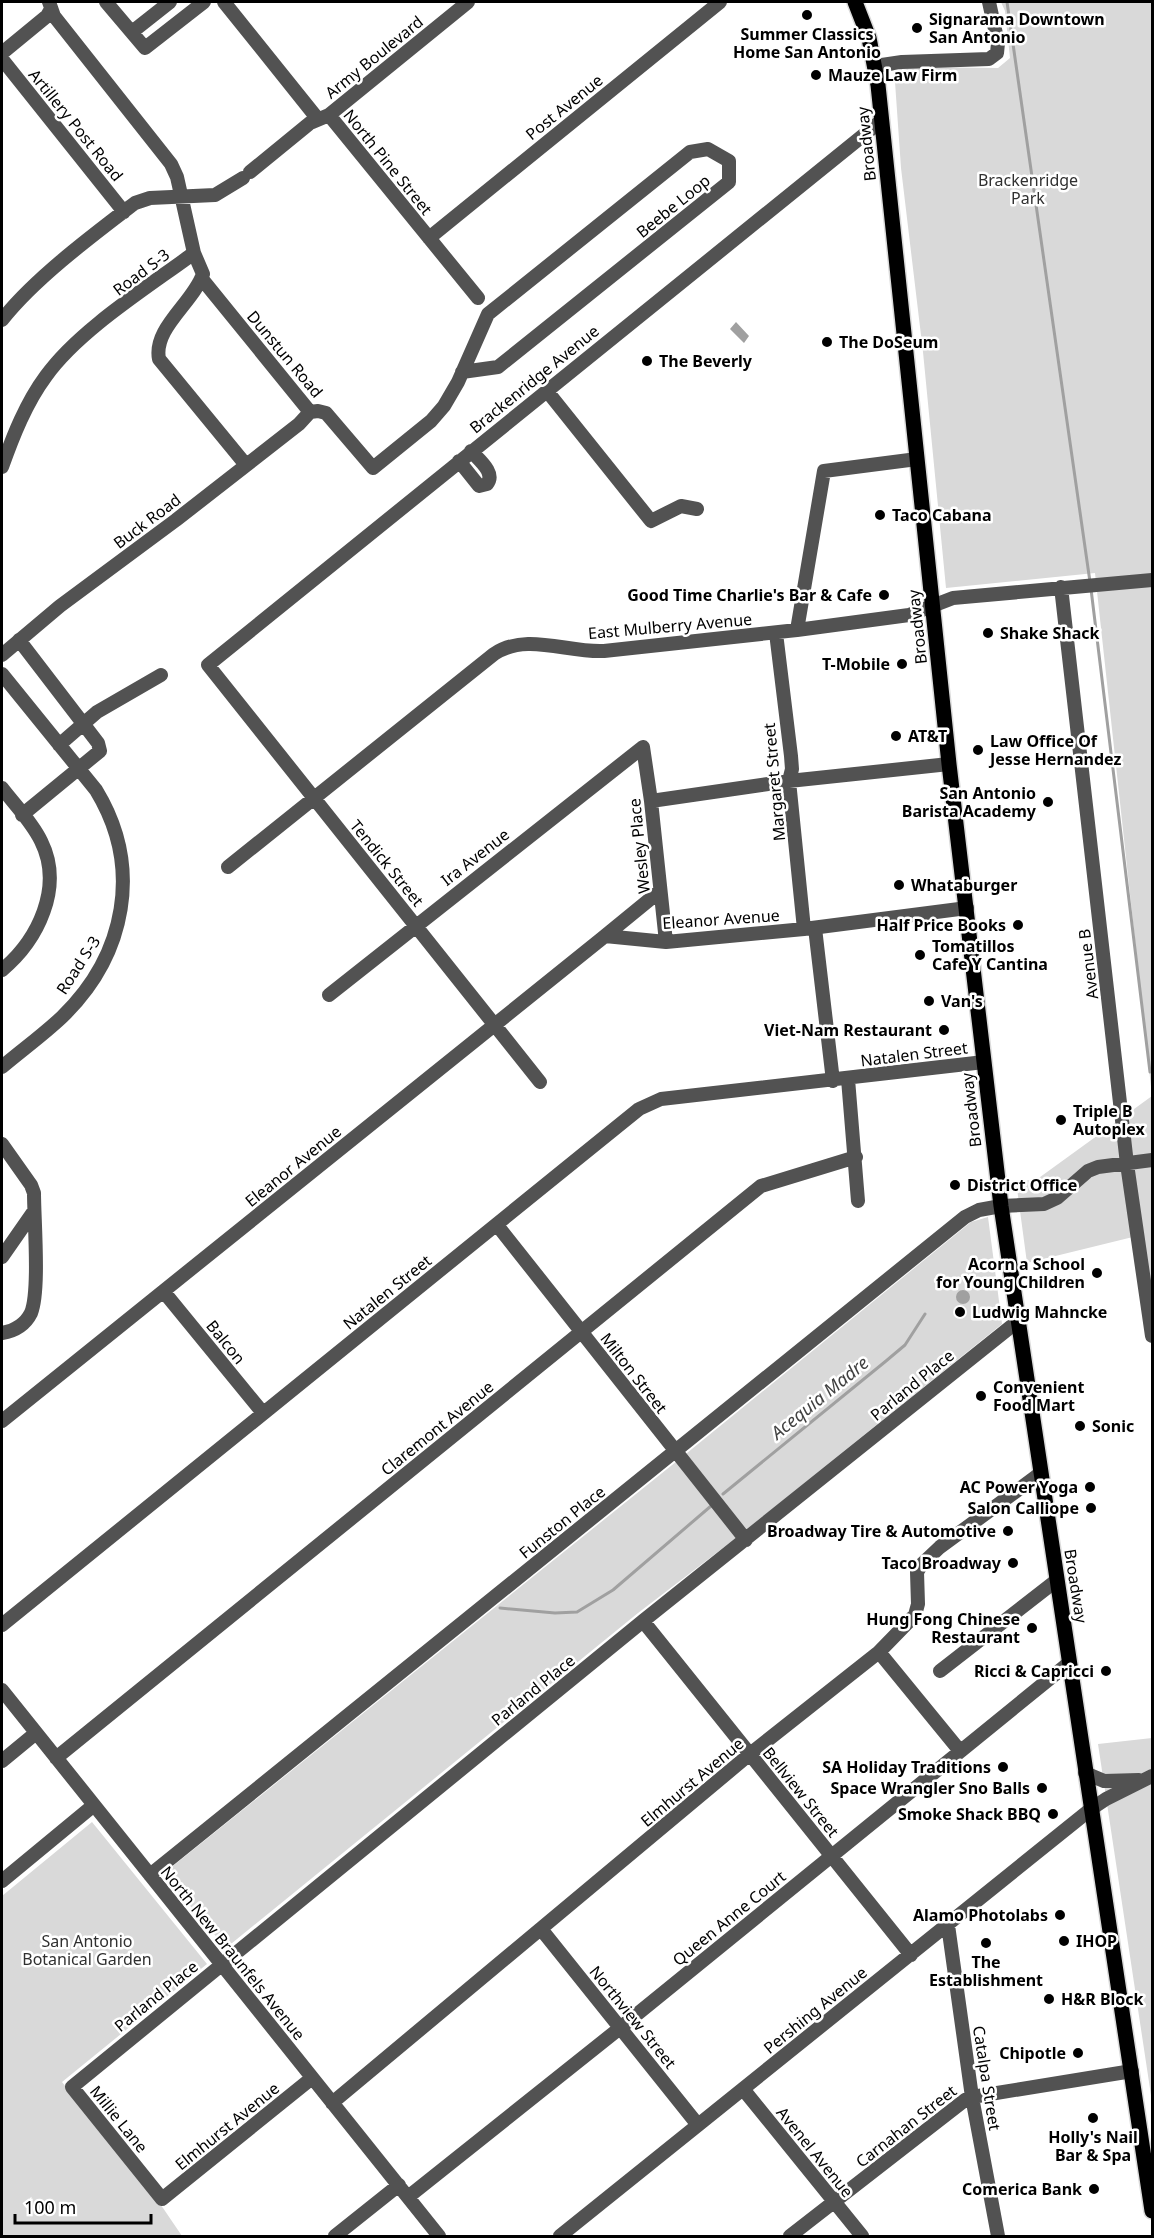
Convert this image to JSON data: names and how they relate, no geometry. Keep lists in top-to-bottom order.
{
  "streets": {
    "main road": ["Broadway"],
    "street": [
      "Army Boulevard",
      "Post Avenue",
      "Artillery Post Road",
      "North Pine Street",
      "Beebe Loop",
      "Road S-3",
      "Dunstun Road",
      "Brackenridge Avenue",
      "Buck Road",
      "East Mulberry Avenue",
      "Margaret Street",
      "Wesley Place",
      "Ira Avenue",
      "Tendick Street",
      "Eleanor Avenue",
      "Avenue B",
      "Natalen Street",
      "Balcon",
      "Milton Street",
      "Parland Place",
      "Claremont Avenue",
      "Funston Place",
      "Elmhurst Avenue",
      "Bellview Street",
      "Queen Anne Court",
      "North New Braunfels Avenue",
      "Pershing Avenue",
      "Northview Street",
      "Catalpa Street",
      "Millie Lane",
      "Carnahan Street",
      "Avenel Avenue"
    ]
  },
  "crossings": [
    ["Army Boulevard", "North Pine Street"],
    ["Post Avenue", "North Pine Street"],
    ["Broadway", "Brackenridge Avenue"],
    ["Broadway", "East Mulberry Avenue"],
    ["Broadway", "Eleanor Avenue"],
    ["Broadway", "Natalen Street"],
    ["Broadway", "Parland Place"],
    ["Broadway", "Funston Place"],
    ["Broadway", "Elmhurst Avenue"],
    ["Broadway", "Queen Anne Court"],
    ["Broadway", "Pershing Avenue"],
    ["Broadway", "Carnahan Street"],
    ["Beebe Loop", "Dunstun Road"],
    ["Road S-3", "Dunstun Road"],
    ["Dunstun Road", "Buck Road"],
    ["Brackenridge Avenue", "Tendick Street"],
    ["East Mulberry Avenue", "Margaret Street"],
    ["East Mulberry Avenue", "Tendick Street"],
    ["East Mulberry Avenue", "Avenue B"],
    ["Margaret Street", "Eleanor Avenue"],
    ["Margaret Street", "Natalen Street"],
    ["Wesley Place", "Ira Avenue"],
    ["Wesley Place", "Eleanor Avenue"],
    ["Ira Avenue", "Tendick Street"],
    ["Tendick Street", "Eleanor Avenue"],
    ["Eleanor Avenue", "Balcon"],
    ["Avenue B", "Funston Place"],
    ["Natalen Street", "Balcon"],
    ["Natalen Street", "Milton Street"],
    ["Milton Street", "Parland Place"],
    ["Milton Street", "Claremont Avenue"],
    ["Milton Street", "Funston Place"],
    ["Parland Place", "Bellview Street"],
    ["Parland Place", "North New Braunfels Avenue"],
    ["Parland Place", "Millie Lane"],
    ["Claremont Avenue", "North New Braunfels Avenue"],
    ["Funston Place", "North New Braunfels Avenue"],
    ["Elmhurst Avenue", "Bellview Street"],
    ["Elmhurst Avenue", "North New Braunfels Avenue"],
    ["Elmhurst Avenue", "Northview Street"],
    ["Elmhurst Avenue", "Millie Lane"],
    ["Bellview Street", "Queen Anne Court"],
    ["Bellview Street", "Pershing Avenue"],
    ["Queen Anne Court", "North New Braunfels Avenue"],
    ["Queen Anne Court", "Northview Street"],
    ["Pershing Avenue", "Northview Street"],
    ["Pershing Avenue", "Catalpa Street"],
    ["Pershing Avenue", "Avenel Avenue"],
    ["Catalpa Street", "Carnahan Street"],
    ["Carnahan Street", "Avenel Avenue"]
  ],
  "water": ["Acequia Madre"],
  "parks": ["Brackenridge Park", "San Antonio Botanical Garden"],
  "places": [
    "Summer Classics Home San Antonio",
    "Signarama Downtown San Antonio",
    "Mauze Law Firm",
    "The DoSeum",
    "The Beverly",
    "Taco Cabana",
    "Good Time Charlie's Bar & Cafe",
    "Shake Shack",
    "T-Mobile",
    "AT&T",
    "Law Office Of Jesse Hernandez",
    "San Antonio Barista Academy",
    "Whataburger",
    "Half Price Books",
    "Tomatillos Cafe Y Cantina",
    "Van's",
    "Viet-Nam Restaurant",
    "Triple B Autoplex",
    "District Office",
    "Acorn a School for Young Children",
    "Ludwig Mahncke",
    "Convenient Food Mart",
    "Sonic",
    "AC Power Yoga",
    "Salon Calliope",
    "Broadway Tire & Automotive",
    "Taco Broadway",
    "Hung Fong Chinese Restaurant",
    "Ricci & Capricci",
    "SA Holiday Traditions",
    "Space Wrangler Sno Balls",
    "Smoke Shack BBQ",
    "Alamo Photolabs",
    "IHOP",
    "The Establishment",
    "H&R Block",
    "Chipotle",
    "Holly's Nail Bar & Spa",
    "Comerica Bank"
  ],
  "scale_bar": "100 m"
}
